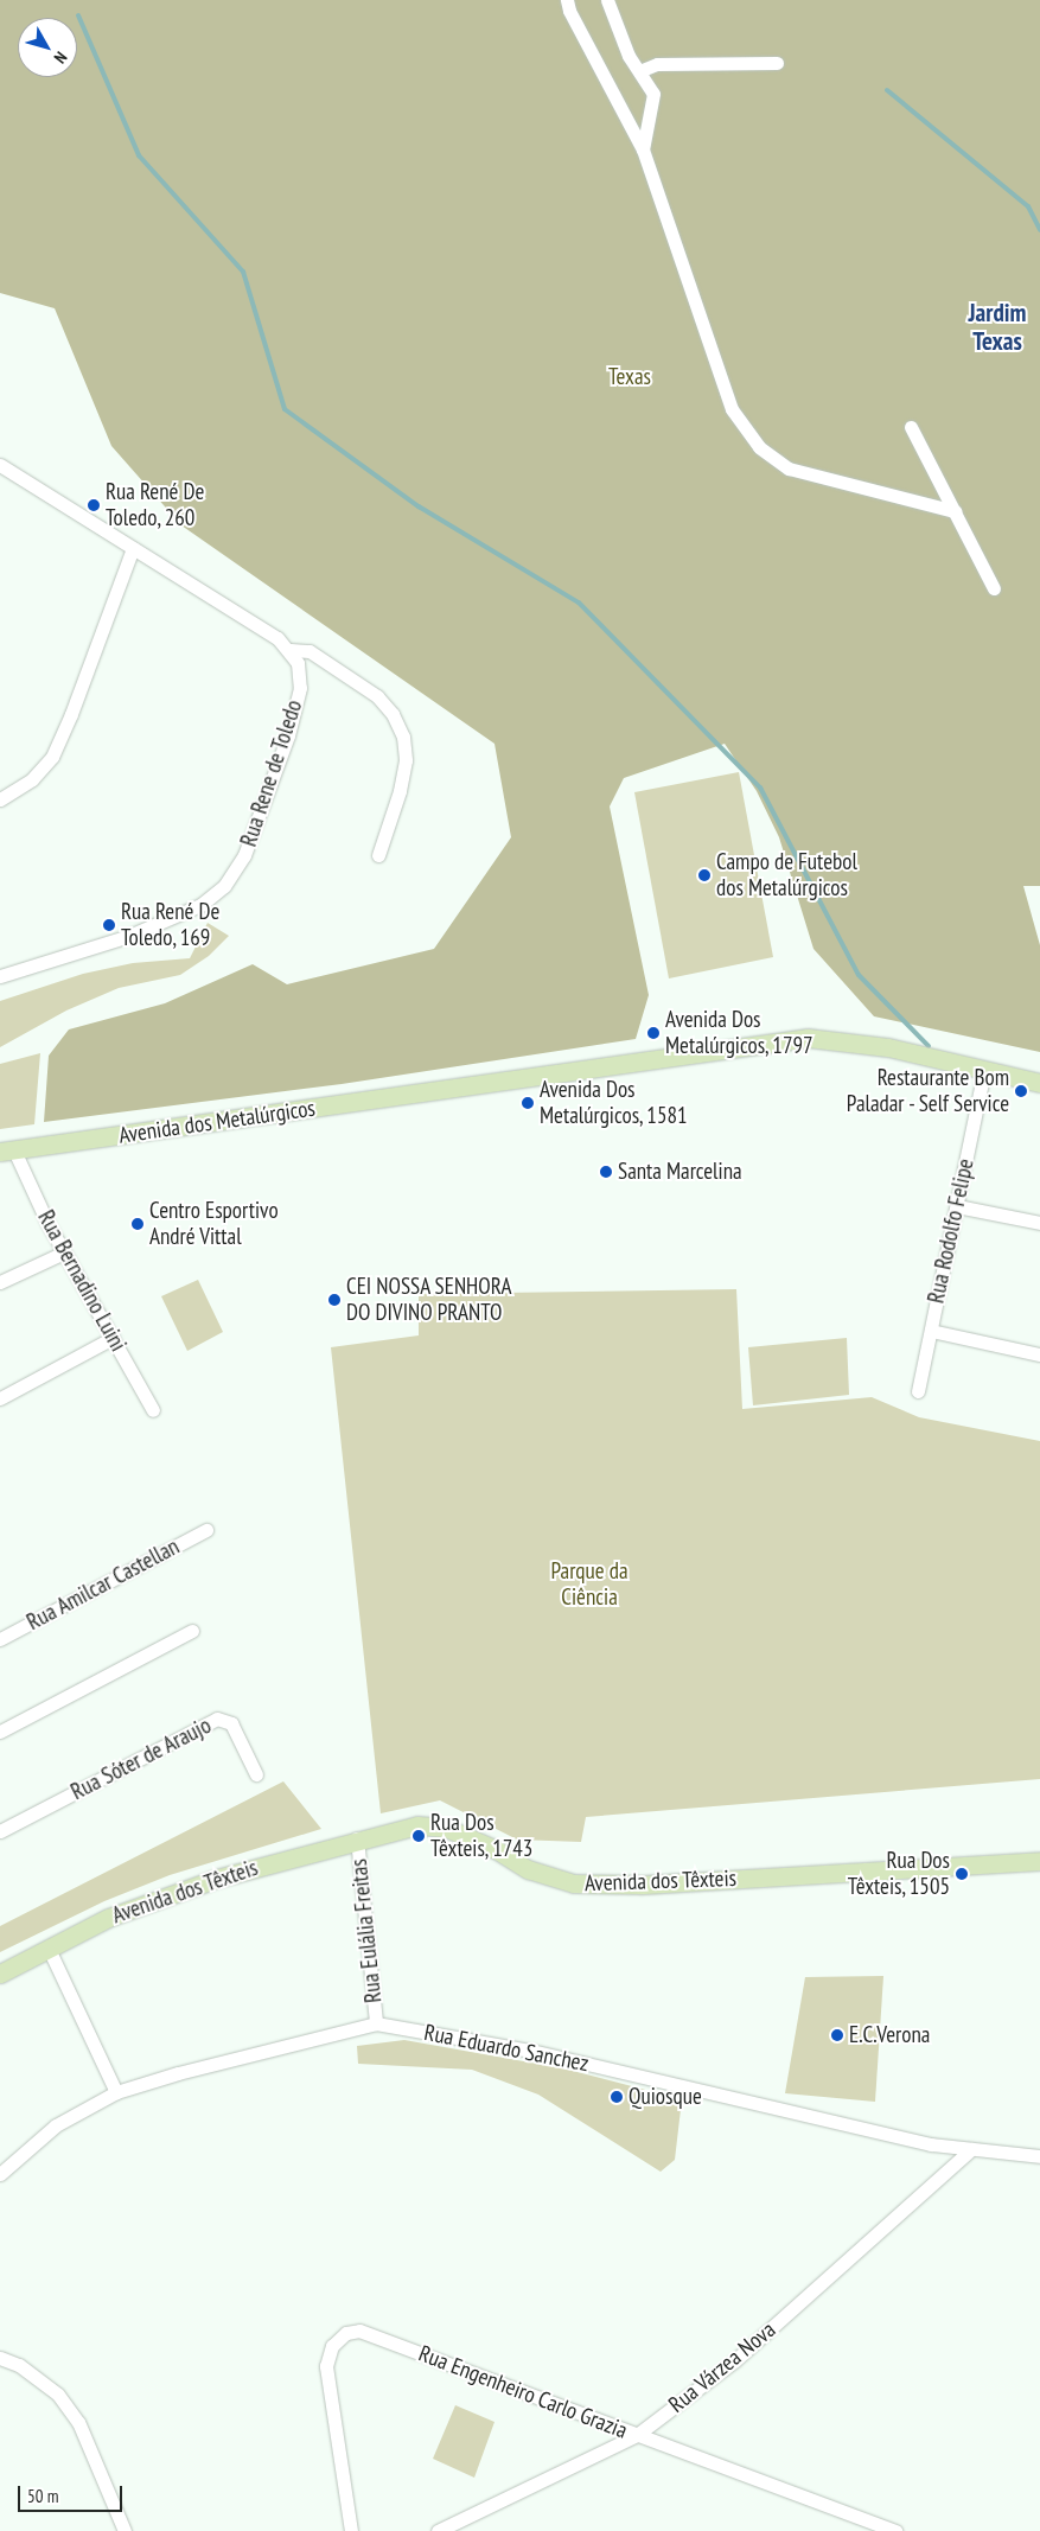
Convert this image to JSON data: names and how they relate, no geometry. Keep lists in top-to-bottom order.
{
  "streets": {
    "main road": ["Avenida dos Metalúrgicos", "Avenida dos Têxteis"],
    "street": [
      "Rua Rene de Toledo",
      "Rua Rodolfo Felipe",
      "Rua Bernadino Luini",
      "Rua Amilcar Castellan",
      "Rua Sóter de Araujo",
      "Rua Eulália Freitas",
      "Rua Eduardo Sanchez",
      "Rua Várzea Nova",
      "Rua Engenheiro Carlo Grazia"
    ]
  },
  "crossings": [
    ["Avenida dos Metalúrgicos", "Rua Rodolfo Felipe"],
    ["Avenida dos Metalúrgicos", "Rua Bernadino Luini"],
    ["Avenida dos Têxteis", "Rua Eulália Freitas"],
    ["Rua Eulália Freitas", "Rua Eduardo Sanchez"],
    ["Rua Eduardo Sanchez", "Rua Várzea Nova"],
    ["Rua Várzea Nova", "Rua Engenheiro Carlo Grazia"]
  ],
  "districts": ["Jardim Texas"],
  "parks": ["Texas", "Parque da Ciência"],
  "places": [
    "Rua René De Toledo, 260",
    "Campo de Futebol dos Metalúrgicos",
    "Rua René De Toledo, 169",
    "Avenida Dos Metalúrgicos, 1797",
    "Restaurante Bom Paladar - Self Service",
    "Avenida Dos Metalúrgicos, 1581",
    "Santa Marcelina",
    "Centro Esportivo André Vittal",
    "CEI NOSSA SENHORA DO DIVINO PRANTO",
    "Rua Dos Têxteis, 1743",
    "Rua Dos Têxteis, 1505",
    "E.C.Verona",
    "Quiosque"
  ],
  "scale_bar": "50 m",
  "north": "bottom right"
}
